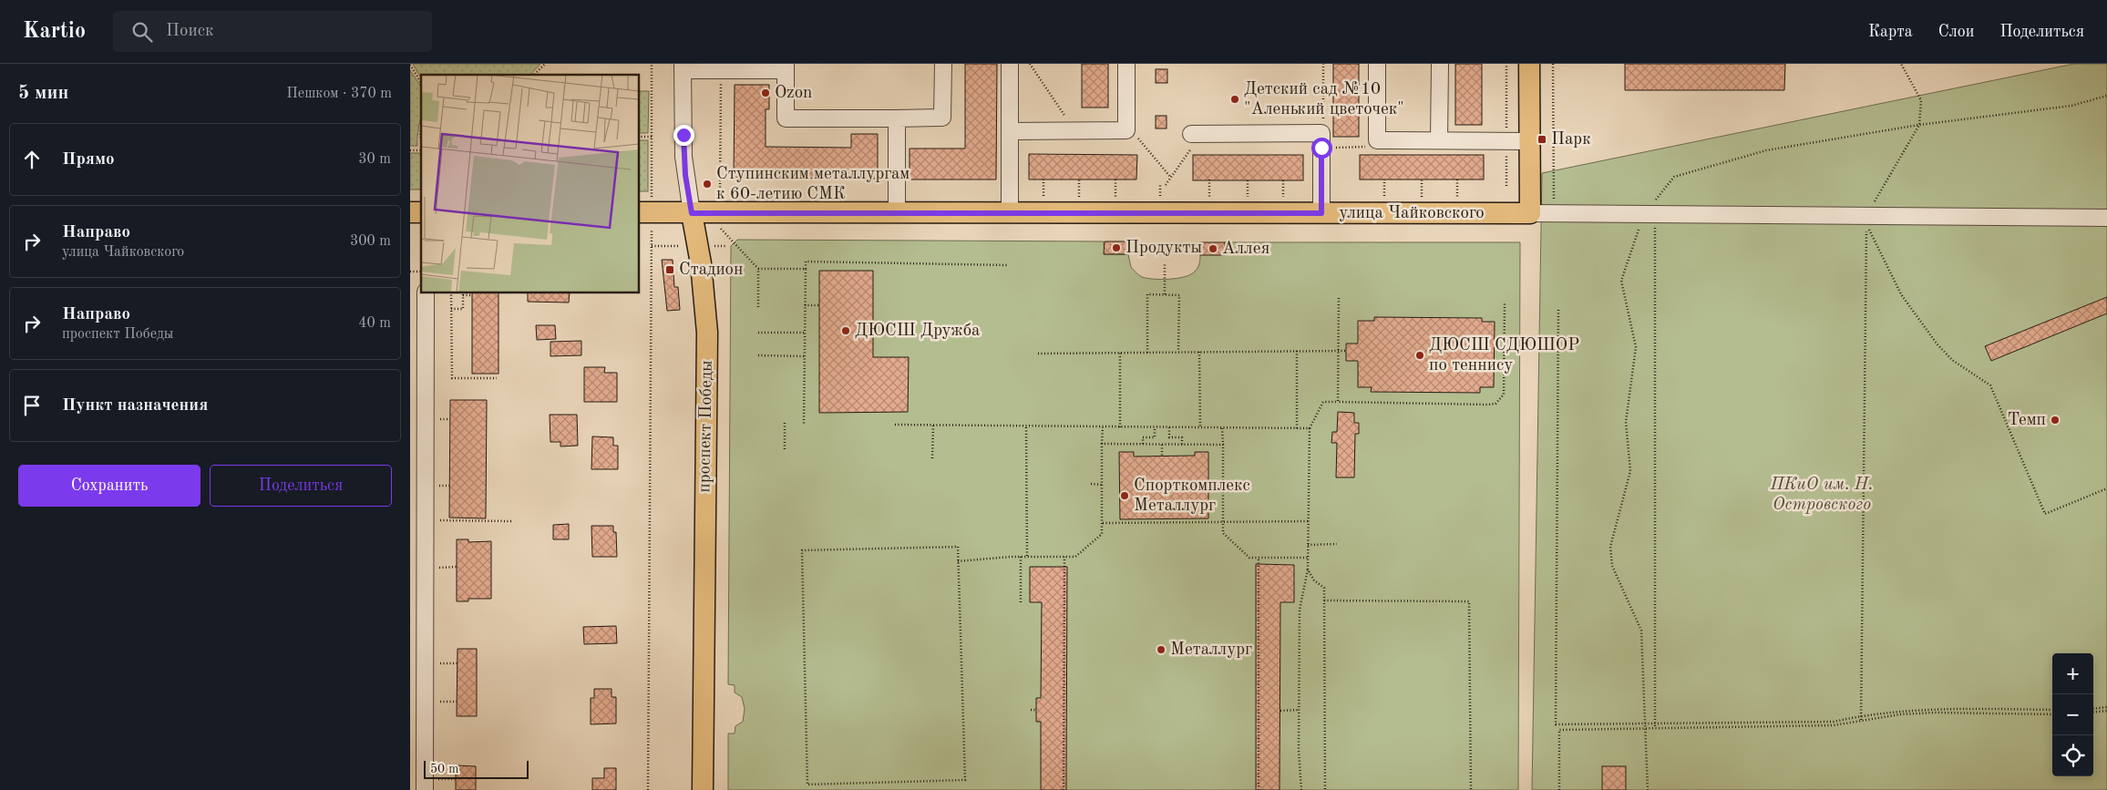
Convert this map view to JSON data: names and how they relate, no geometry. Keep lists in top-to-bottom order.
{
  "streets": {
    "main road": ["улица Чайковского", "проспект Победы"]
  },
  "crossings": [
    ["улица Чайковского", "проспект Победы"]
  ],
  "parks": ["ПКиО им. Н. Островского"],
  "places": {
    "other": [
      "Ozon",
      "Детский сад №10 \"Аленький цветочек\"",
      "Ступинским металлургам к 60-летию СМК",
      "Продукты",
      "Аллея",
      "ДЮСШ Дружба",
      "ДЮСШ СДЮШОР по теннису",
      "Темп",
      "Спорткомплекс Металлург",
      "Металлург"
    ],
    "transit": ["Парк", "Стадион"]
  },
  "scale_bar": "50 m",
  "page": {
    "header": "Kartio",
    "search": "Поиск",
    "nav": ["Карта", "Слои", "Поделиться"],
    "heading": ["5 мин", "Пешком · 370 m"],
    "list": [
      ["Прямо", "30 m"],
      ["Направо", "улица Чайковского", "300 m"],
      ["Направо", "проспект Победы", "40 m"],
      "Пункт назначения"
    ],
    "buttons": ["Сохранить", "Поделиться"],
    "map_buttons": ["+", "−"],
    "scale": "50 m"
  }
}
